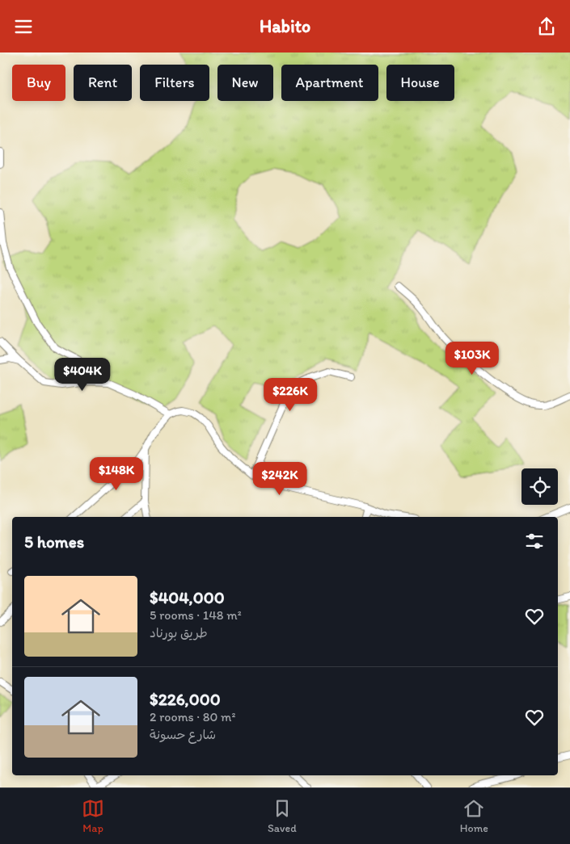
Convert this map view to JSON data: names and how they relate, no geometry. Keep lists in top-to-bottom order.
{
  "page": {
    "header": "Habito",
    "chip": [
      "Buy",
      "Rent",
      "Filters",
      "New",
      "Apartment",
      "House"
    ],
    "price": [
      "$103K",
      "$404K",
      "$226K",
      "$148K",
      "$242K"
    ],
    "heading": "5 homes",
    "list": [
      {
        "name": "$404,000",
        "note": "5 rooms · 148 m² · طريق بورناد"
      },
      {
        "name": "$226,000",
        "note": "2 rooms · 80 m² · شارع حسونة"
      }
    ],
    "tabs": ["Map", "Saved", "Home"]
  }
}
